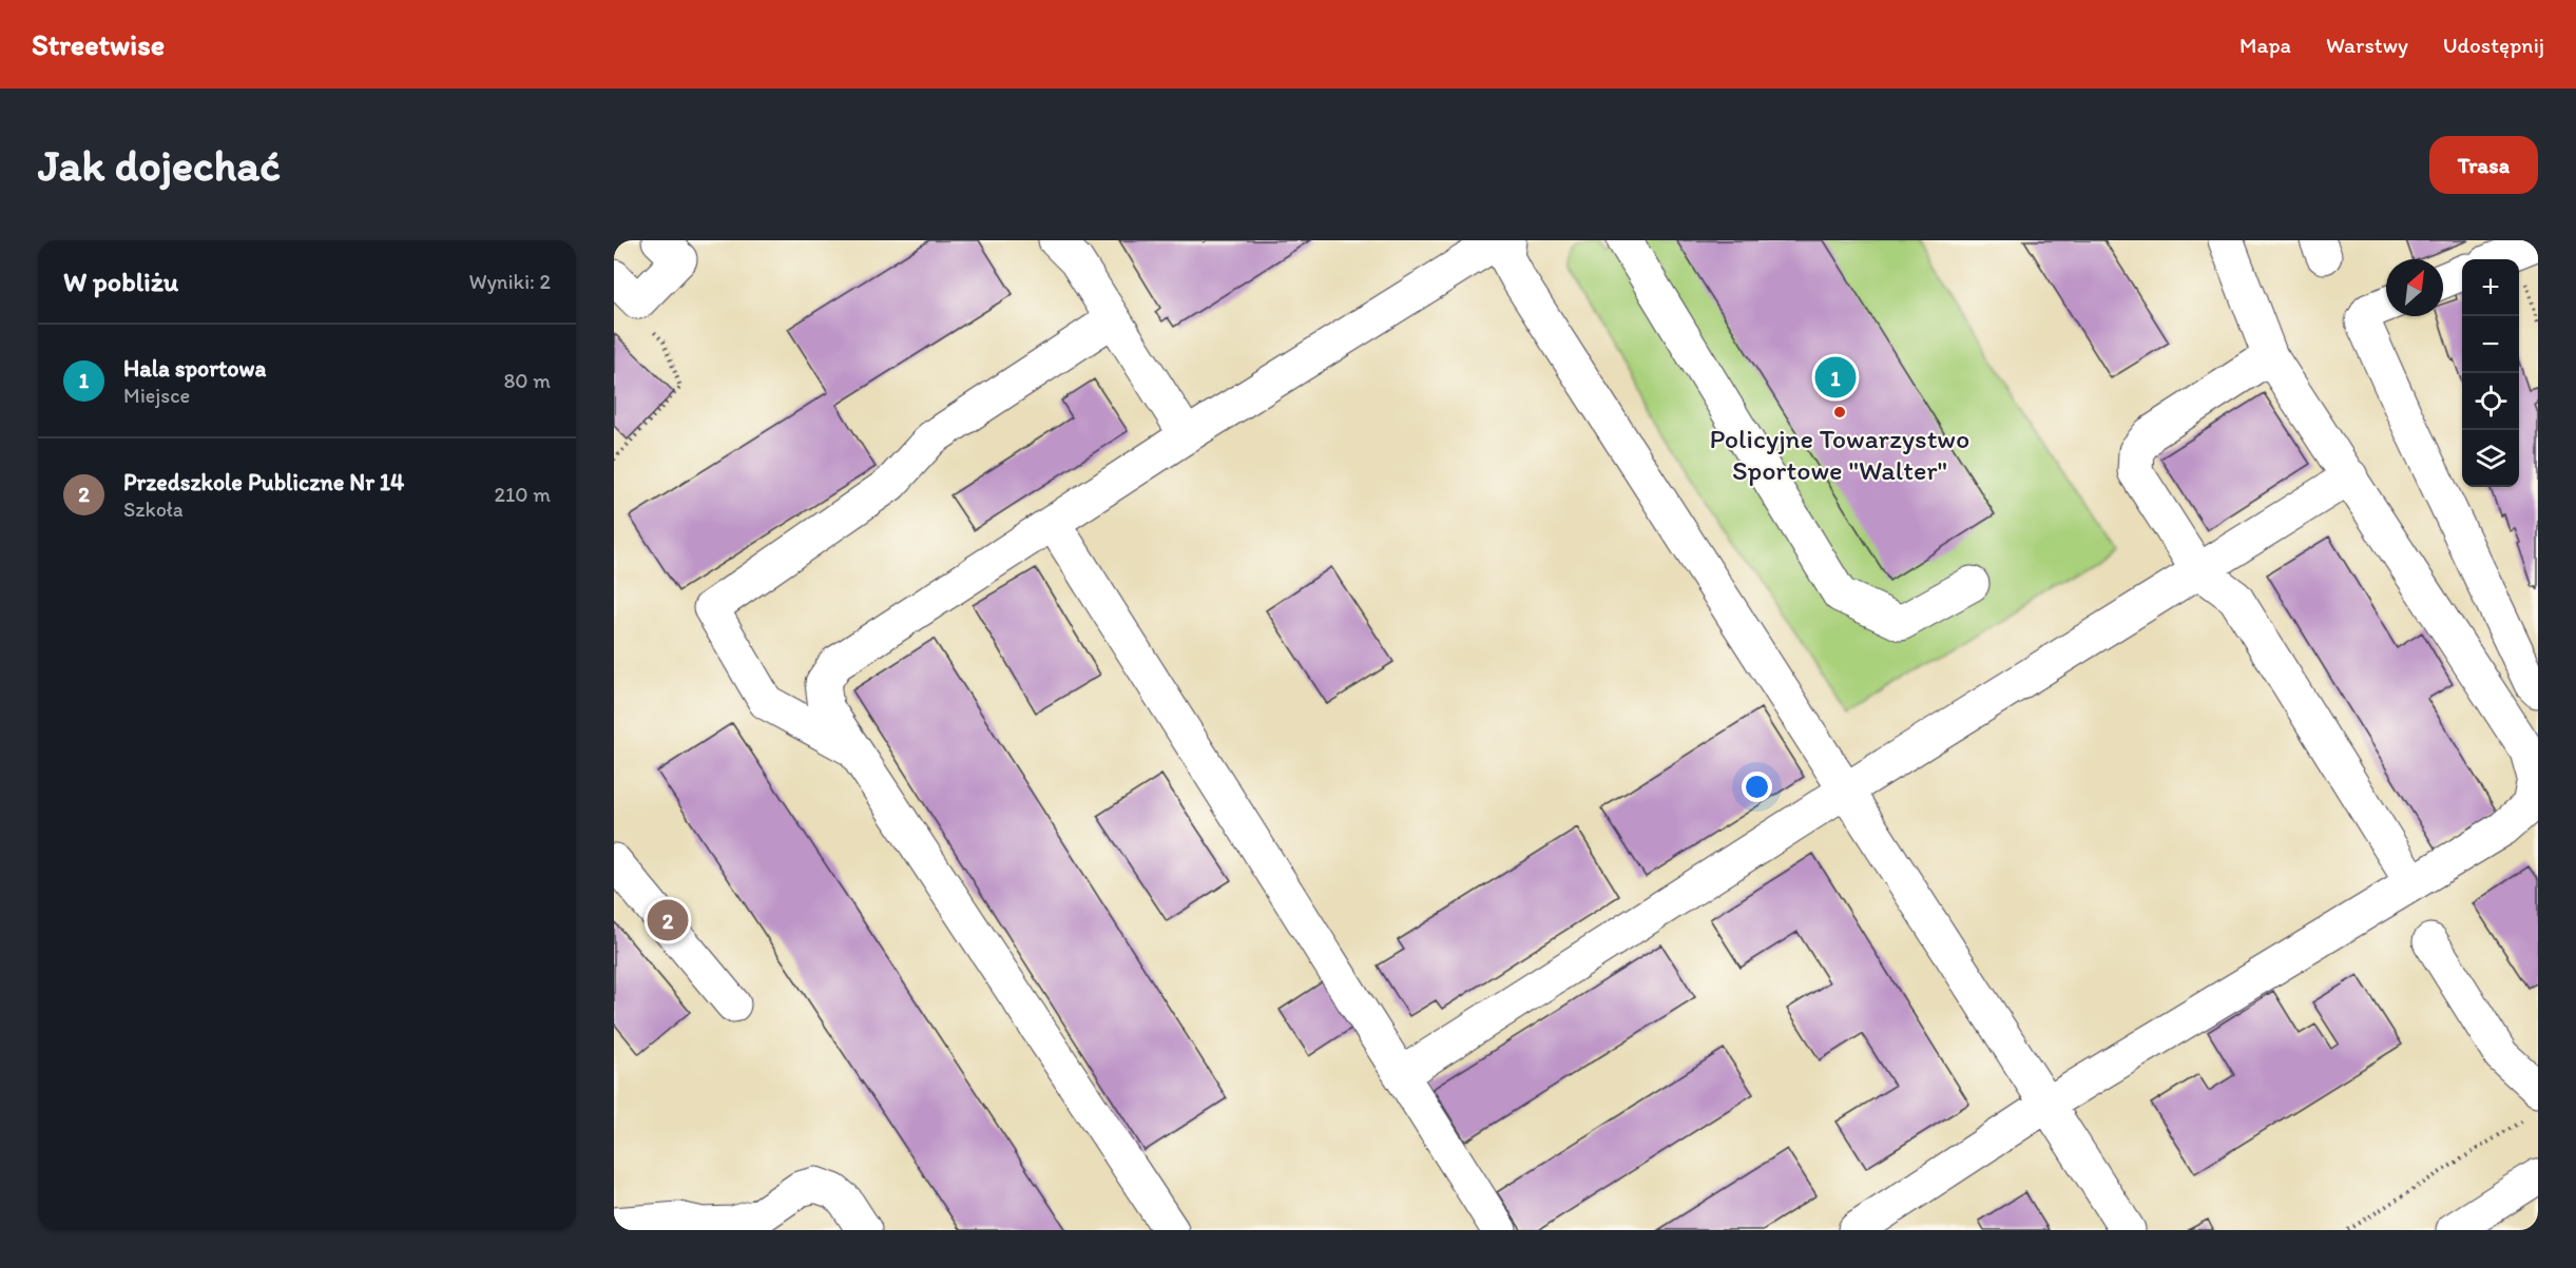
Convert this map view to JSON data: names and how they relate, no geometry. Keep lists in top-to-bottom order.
{
  "places": ["Policyjne Towarzystwo Sportowe \"Walter\""],
  "north": "top right",
  "page": {
    "header": "Streetwise",
    "nav": ["Mapa", "Warstwy", "Udostępnij"],
    "buttons": "Trasa",
    "title": "Jak dojechać",
    "heading": ["W pobliżu", "Wyniki: 2"],
    "map_buttons": ["+", "−"],
    "list": [
      {
        "mark": "1",
        "name": "Hala sportowa",
        "note": "Miejsce",
        "value": "80 m"
      },
      {
        "mark": "2",
        "name": "Przedszkole Publiczne Nr 14",
        "note": "Szkoła",
        "value": "210 m"
      }
    ],
    "pins": ["1", "2"]
  }
}
